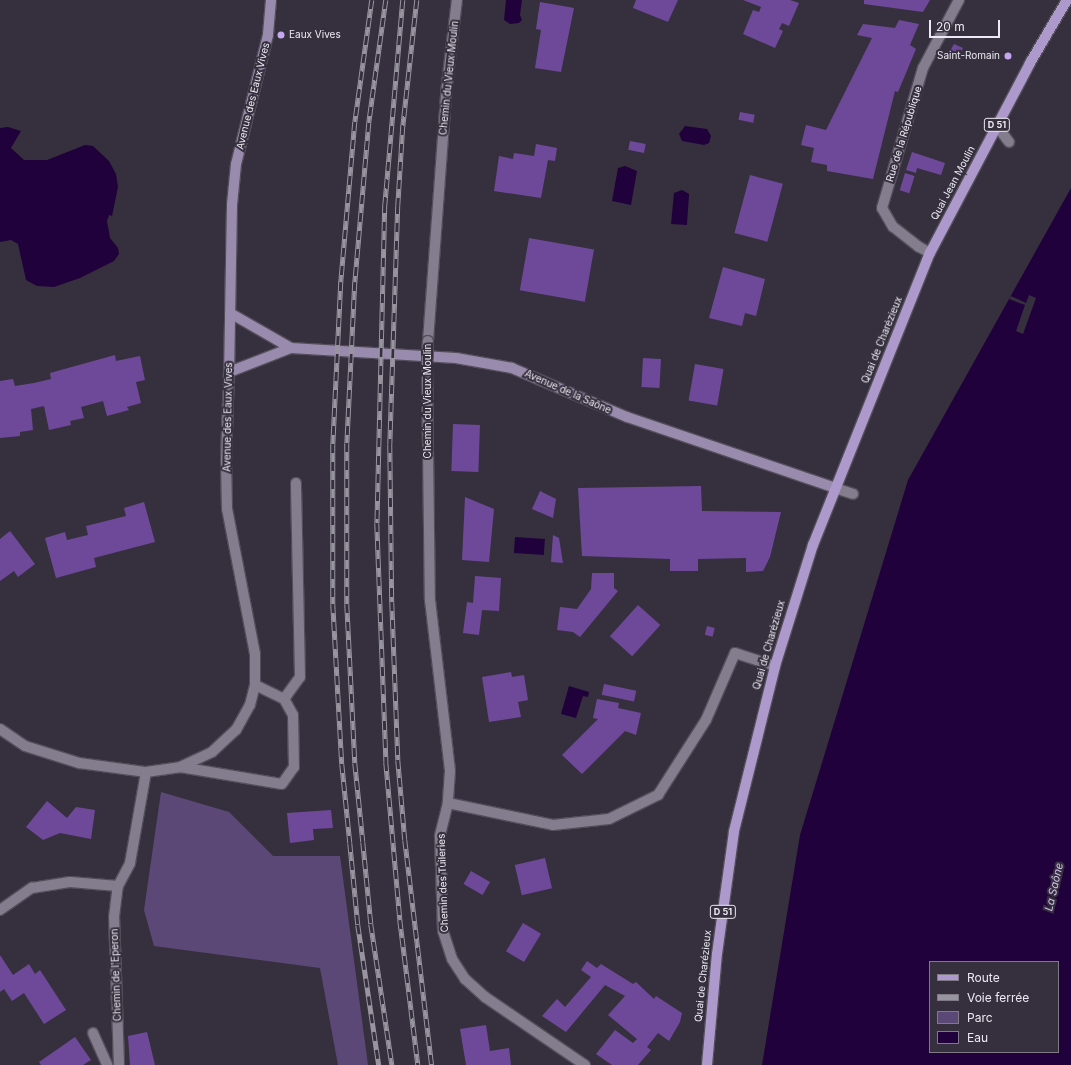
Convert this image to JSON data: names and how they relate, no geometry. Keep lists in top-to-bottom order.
{
  "streets": {
    "main road": [
      "Avenue des Eaux Vives",
      "D 51",
      "Quai Jean Moulin",
      "Quai de Charézieux",
      "Avenue de la Saône"
    ],
    "street": [
      "Chemin du Vieux Moulin",
      "Rue de la République",
      "Chemin des Tuileries",
      "Chemin de l'Eperon"
    ]
  },
  "crossings": [
    ["Chemin du Vieux Moulin", "Chemin des Tuileries"],
    ["Avenue des Eaux Vives", "Avenue de la Saône"],
    ["Rue de la République", "Quai Jean Moulin"],
    ["Rue de la République", "Quai de Charézieux"],
    ["Quai Jean Moulin", "Quai de Charézieux"],
    ["Quai de Charézieux", "Avenue de la Saône"]
  ],
  "water": ["La Saône"],
  "places": ["Eaux Vives", "Saint-Romain"],
  "legend": [
    "Route",
    "Voie ferrée",
    "Parc",
    "Eau"
  ],
  "scale_bar": "20 m"
}
